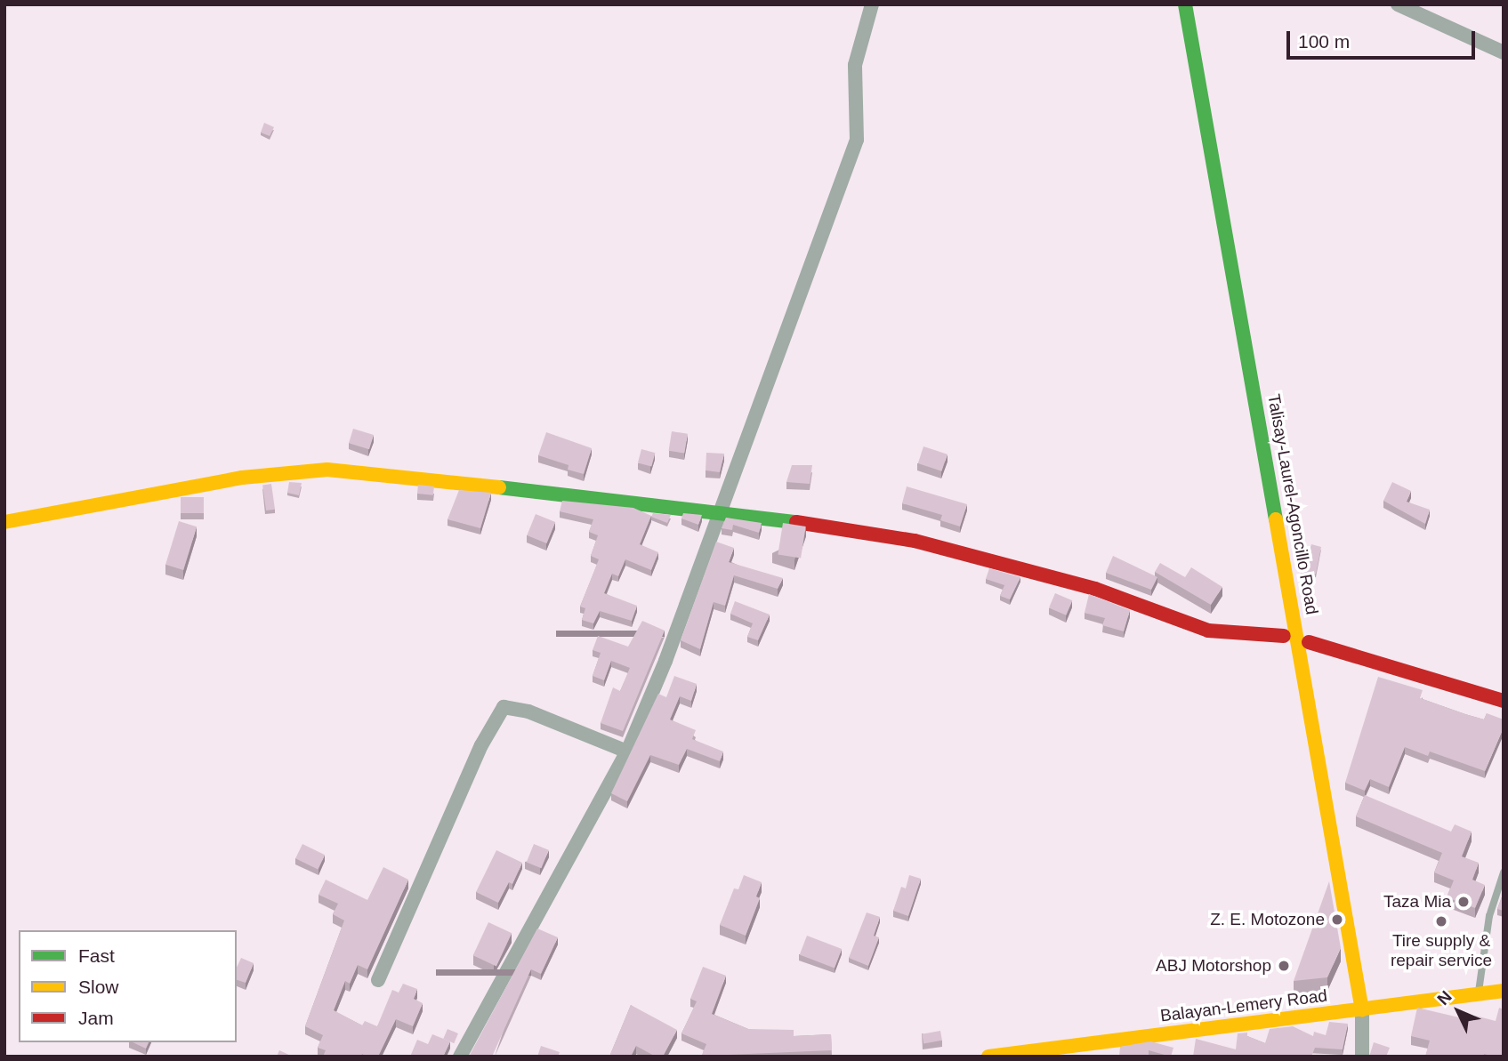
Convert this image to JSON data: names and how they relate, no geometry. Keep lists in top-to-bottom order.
{
  "streets": {
    "main road": ["Talisay-Laurel-Agoncillo Road", "Balayan-Lemery Road"]
  },
  "crossings": [
    ["Talisay-Laurel-Agoncillo Road", "Balayan-Lemery Road"]
  ],
  "places": [
    "Taza Mia",
    "Z. E. Motozone",
    "Tire supply & repair service",
    "ABJ Motorshop"
  ],
  "legend": ["Fast", "Slow", "Jam"],
  "scale_bar": "100 m",
  "north": "top left"
}
